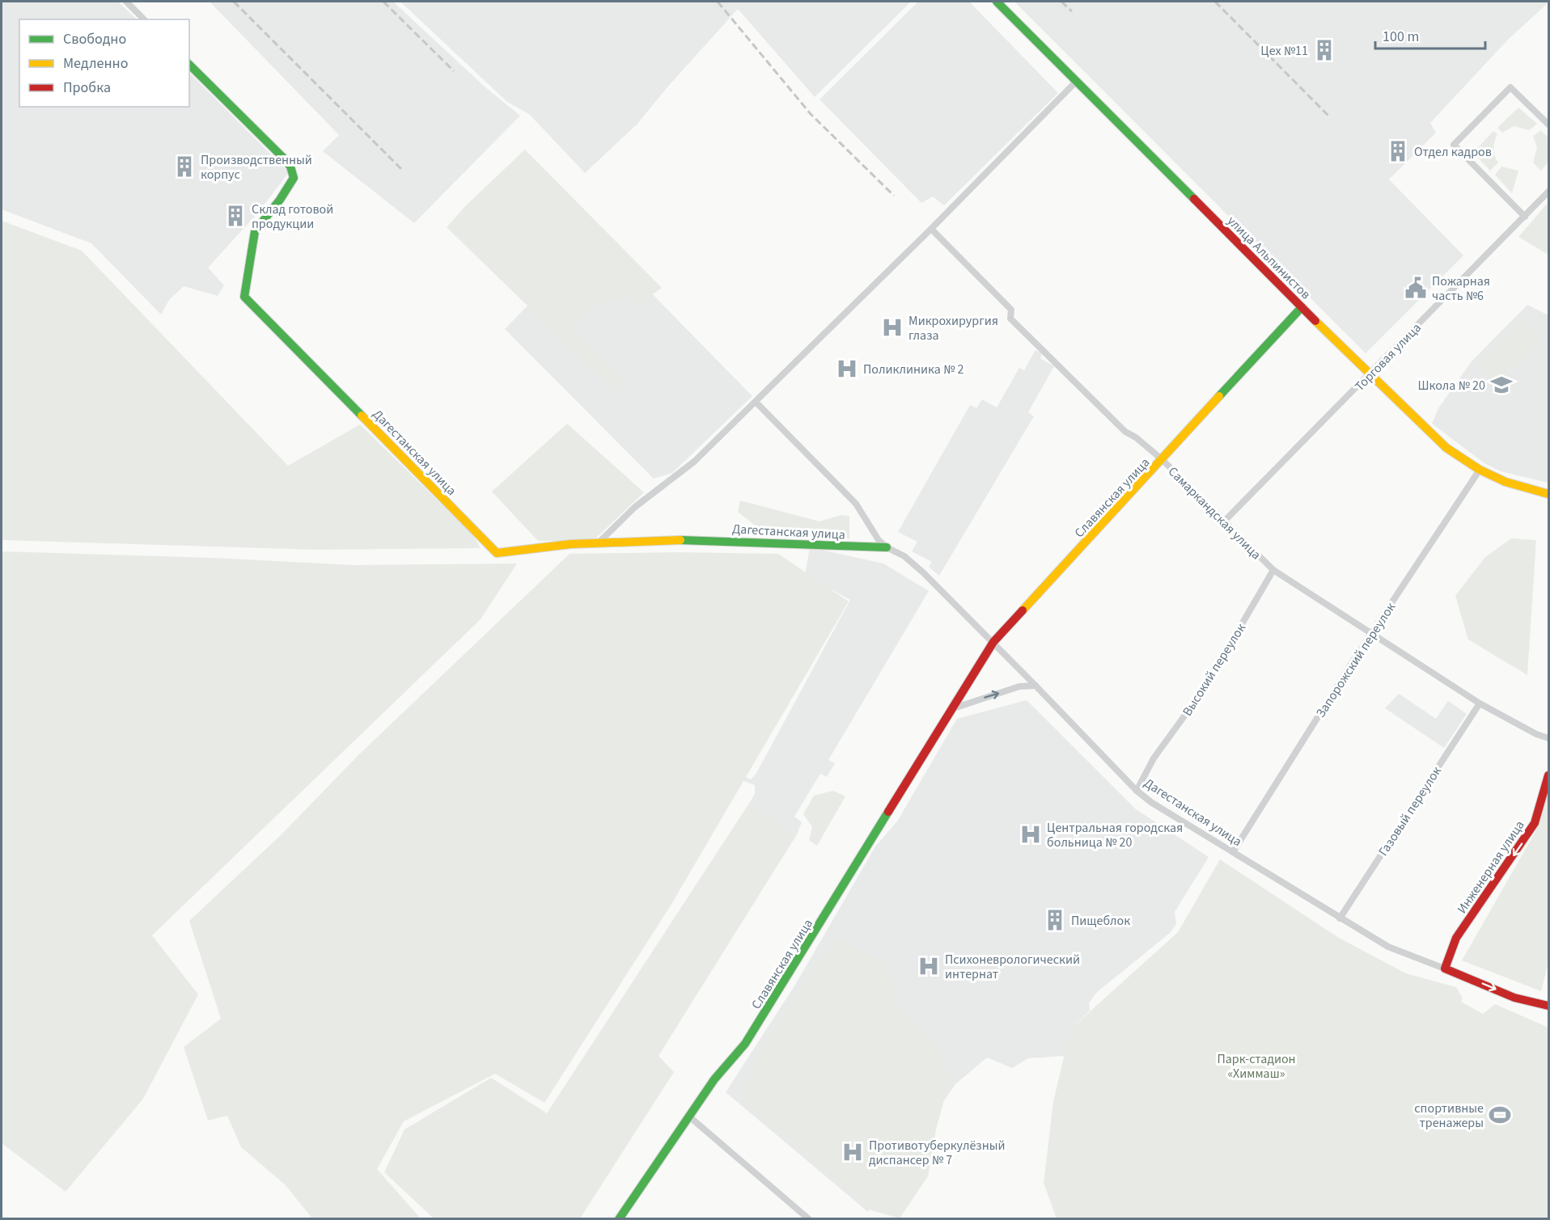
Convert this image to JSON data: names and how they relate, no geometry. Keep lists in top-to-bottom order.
{
  "streets": {
    "street": [
      "улица Альпинистов",
      "Торговая улица",
      "Дагестанская улица",
      "Славянская улица",
      "Самаркандская улица",
      "Запорожский переулок",
      "Высокий переулок",
      "Газовый переулок",
      "Инженерная улица"
    ]
  },
  "crossings": [
    ["улица Альпинистов", "Торговая улица"],
    ["улица Альпинистов", "Славянская улица"],
    ["улица Альпинистов", "Запорожский переулок"],
    ["Торговая улица", "Самаркандская улица"],
    ["Дагестанская улица", "Славянская улица"],
    ["Дагестанская улица", "Запорожский переулок"],
    ["Дагестанская улица", "Высокий переулок"],
    ["Дагестанская улица", "Газовый переулок"],
    ["Дагестанская улица", "Инженерная улица"],
    ["Славянская улица", "Самаркандская улица"],
    ["Самаркандская улица", "Запорожский переулок"],
    ["Самаркандская улица", "Высокий переулок"],
    ["Самаркандская улица", "Газовый переулок"]
  ],
  "one_way": ["Инженерная улица"],
  "parks": ["Парк-стадион «Химмаш»"],
  "places": {
    "building": [
      "Цех №11",
      "Отдел кадров",
      "Производственный корпус",
      "Склад готовой продукции",
      "Пищеблок"
    ],
    "public building": ["Пожарная часть №6"],
    "hospital": [
      "Микрохирургия глаза",
      "Поликлиника № 2",
      "Центральная городская больница № 20",
      "Психоневрологический интернат",
      "Противотуберкулёзный диспансер № 7"
    ],
    "school or university": ["Школа № 20"],
    "sports": ["спортивные тренажеры"]
  },
  "legend": ["Свободно", "Медленно", "Пробка"],
  "scale_bar": "100 m"
}
